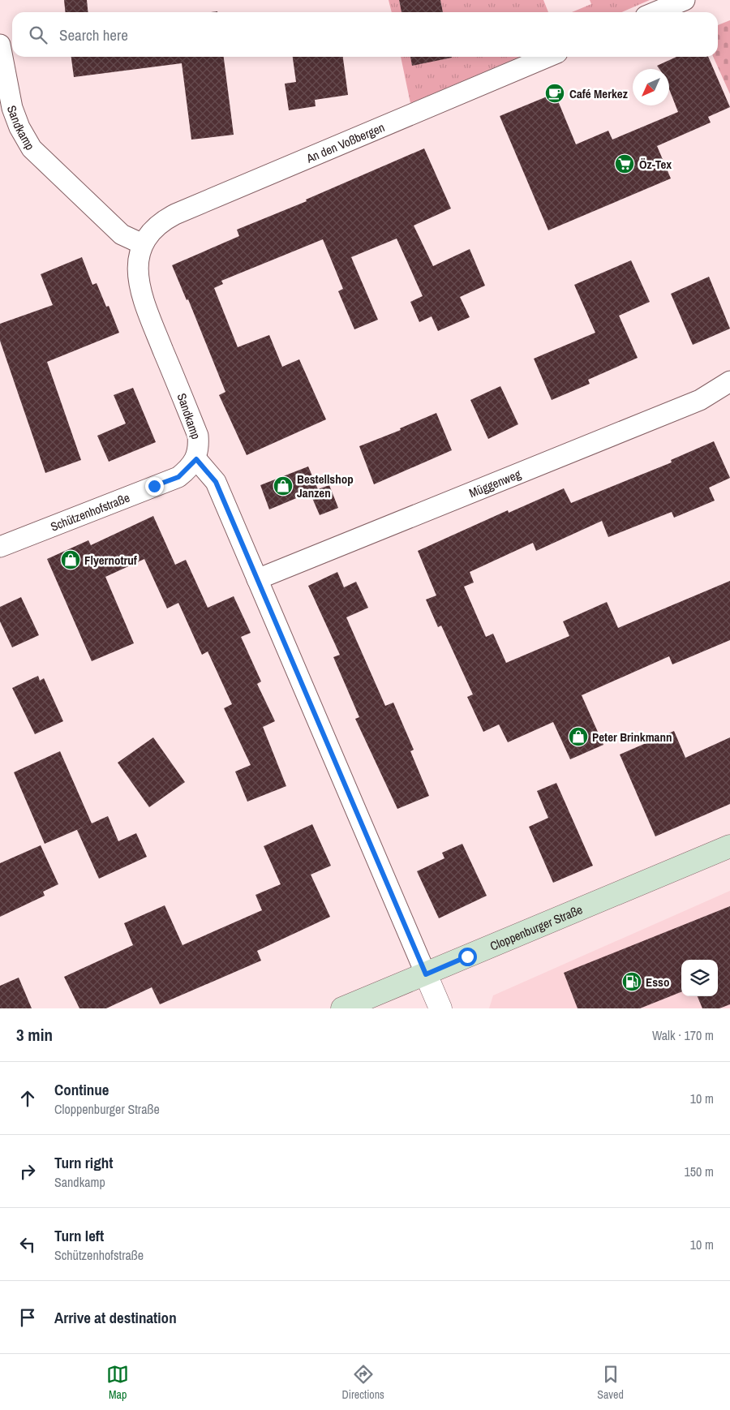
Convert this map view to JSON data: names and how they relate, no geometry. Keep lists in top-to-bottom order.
{
  "streets": {
    "main road": ["Cloppenburger Straße"],
    "street": [
      "Sandkamp",
      "An den Voßbergen",
      "Müggenweg",
      "Schützenhofstraße"
    ]
  },
  "crossings": [
    ["Sandkamp", "An den Voßbergen"],
    ["Sandkamp", "Schützenhofstraße"]
  ],
  "places": {
    "cafe": ["Café Merkez"],
    "supermarket": ["Öz-Tex"],
    "shop": ["Bestellshop Janzen", "Flyernotruf", "Peter Brinkmann"],
    "fuel station": ["Esso"]
  },
  "north": "bottom left",
  "page": {
    "search": "Search here",
    "heading": ["3 min", "Walk · 170 m"],
    "list": [
      ["Continue", "Cloppenburger Straße", "10 m"],
      ["Turn right", "Sandkamp", "150 m"],
      ["Turn left", "Schützenhofstraße", "10 m"],
      "Arrive at destination"
    ],
    "nav": ["Map", "Directions", "Saved"]
  }
}
